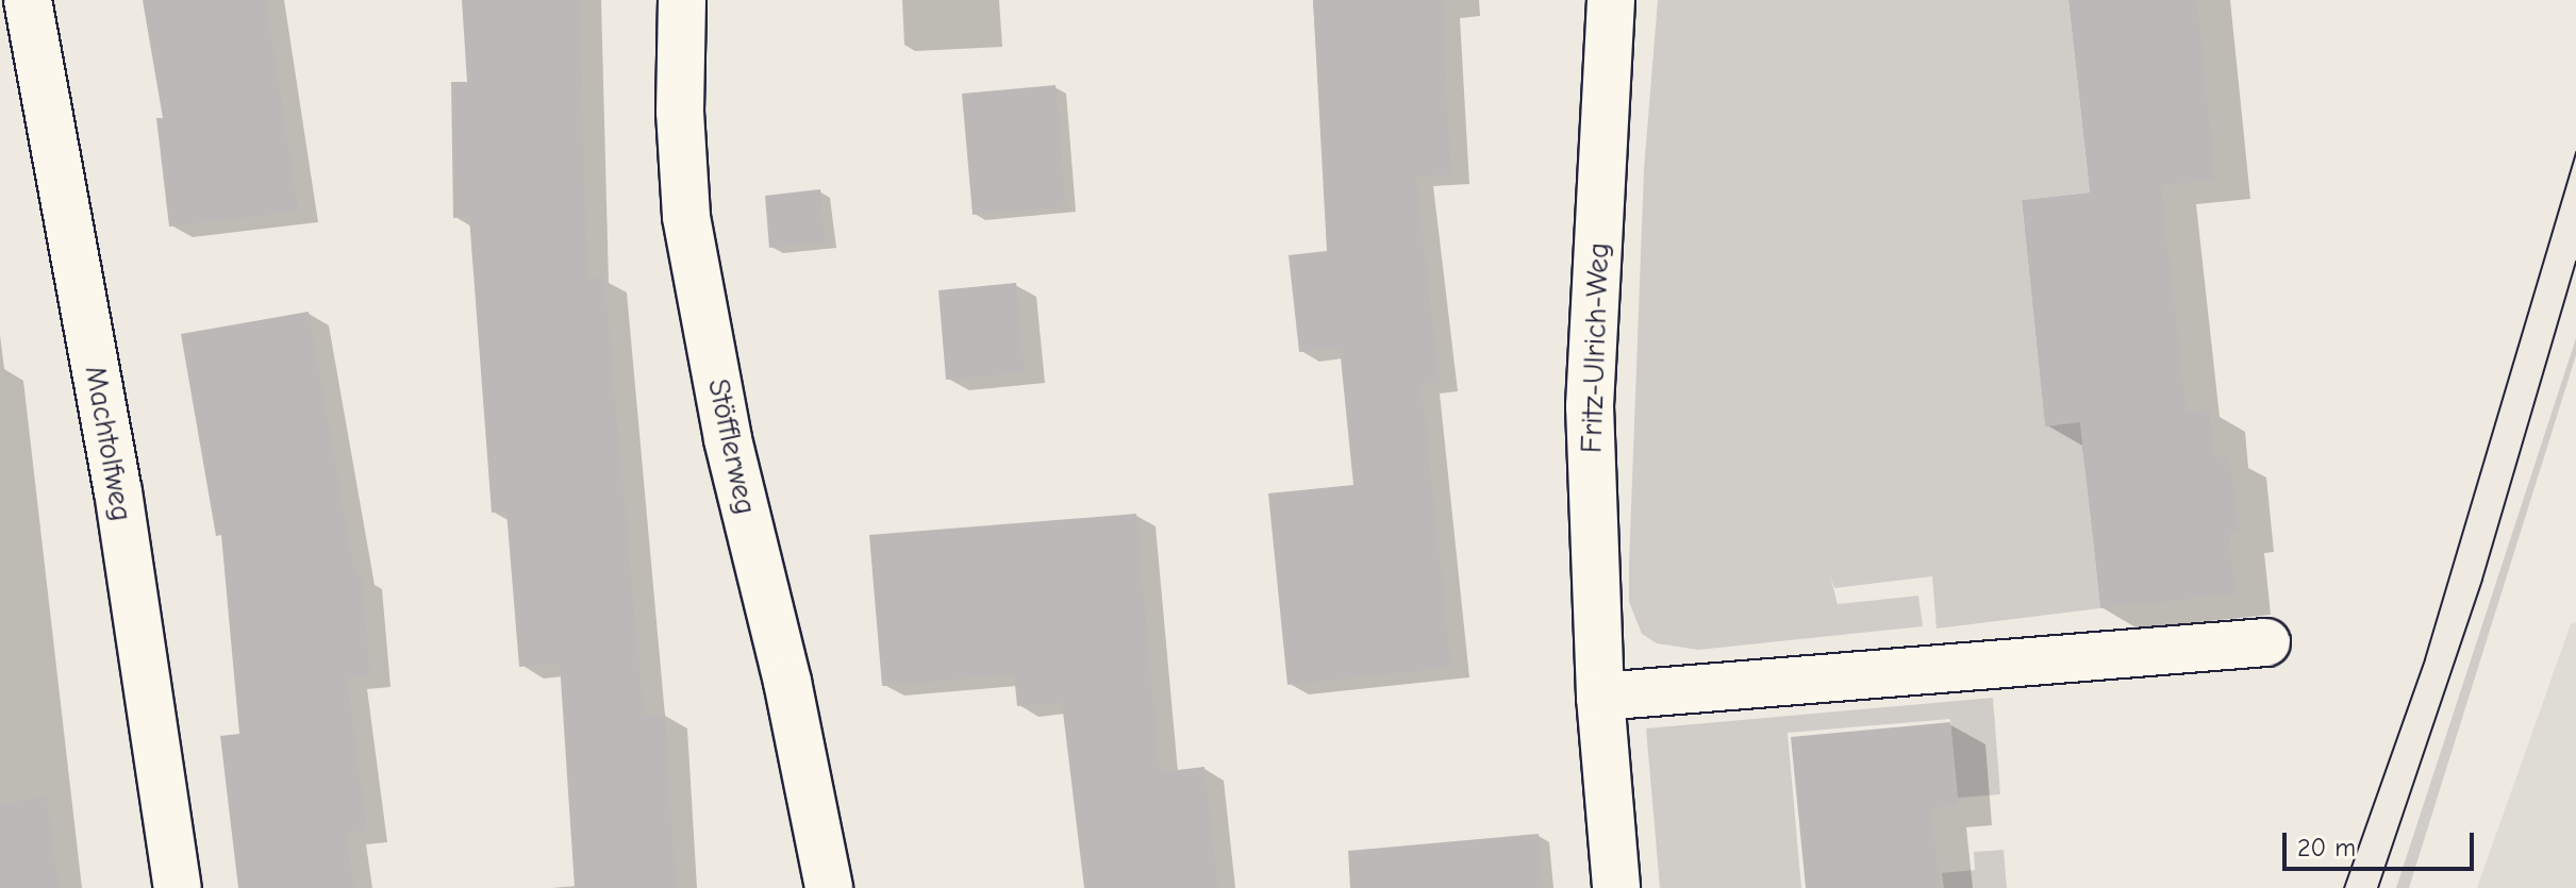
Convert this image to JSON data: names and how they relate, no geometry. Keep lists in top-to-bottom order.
{
  "streets": {
    "street": ["Fritz-Ulrich-Weg", "Machtolfweg", "Stöfflerweg"]
  },
  "scale_bar": "20 m"
}
